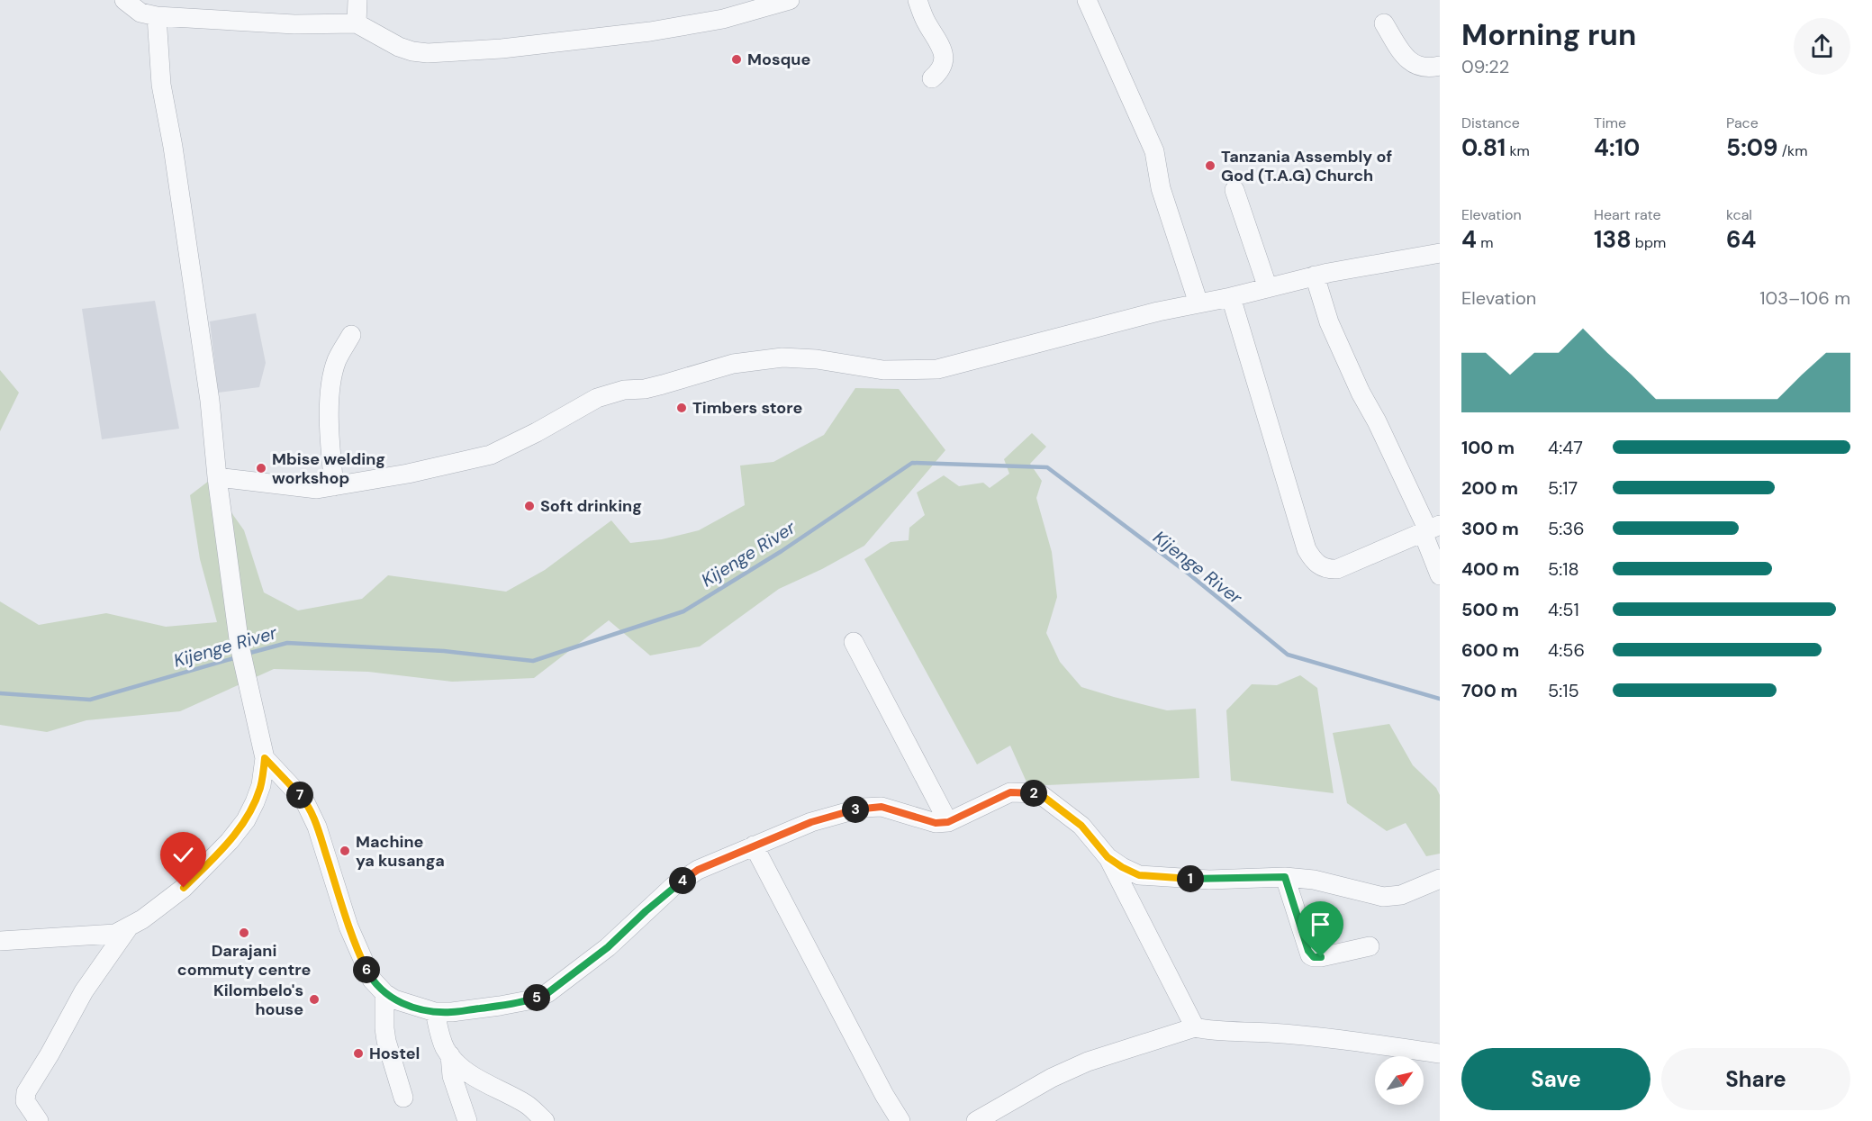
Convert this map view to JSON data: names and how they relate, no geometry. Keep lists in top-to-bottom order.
{
  "water": ["Kijenge River"],
  "places": [
    "Mosque",
    "Tanzania Assembly of God (T.A.G) Church",
    "Timbers store",
    "Mbise welding workshop",
    "Soft drinking",
    "Machine ya kusanga",
    "Darajani commuty centre",
    "Kilombelo's house",
    "Hostel"
  ],
  "north": "top right",
  "page": {
    "heading": ["Morning run", "09:22"],
    "stats": [
      ["Distance", "0.81 km"],
      ["Time", "4:10"],
      ["Pace", "5:09 /km"],
      ["Elevation", "4 m"],
      ["Heart rate", "138 bpm"],
      ["kcal", "64"]
    ],
    "chart": ["Elevation", "103–106 m"],
    "list": [
      {
        "name": "100 m",
        "note": "4:47"
      },
      {
        "name": "200 m",
        "note": "5:17"
      },
      {
        "name": "300 m",
        "note": "5:36"
      },
      {
        "name": "400 m",
        "note": "5:18"
      },
      {
        "name": "500 m",
        "note": "4:51"
      },
      {
        "name": "600 m",
        "note": "4:56"
      },
      {
        "name": "700 m",
        "note": "5:15"
      }
    ],
    "pins": [
      "2",
      "7",
      "3",
      "1",
      "4",
      "6",
      "5"
    ],
    "buttons": ["Save", "Share"]
  }
}
